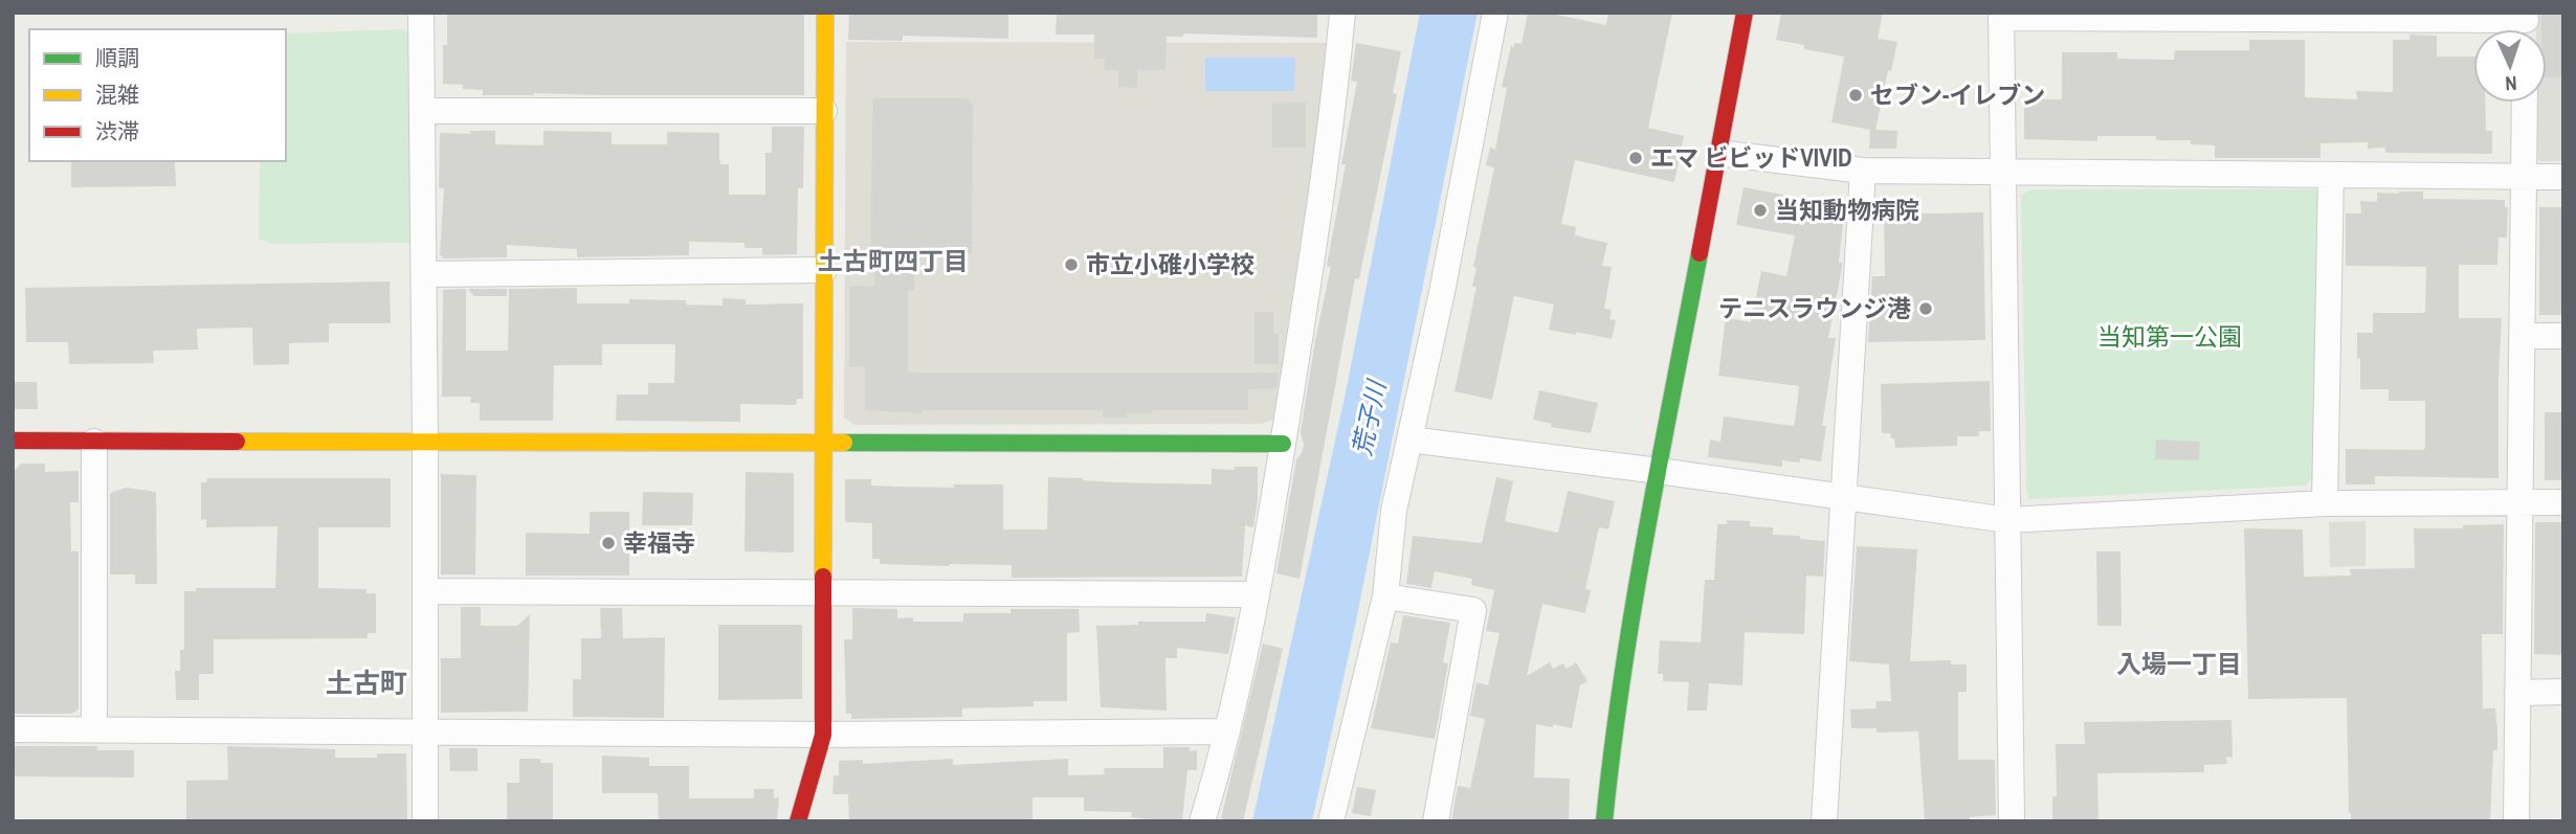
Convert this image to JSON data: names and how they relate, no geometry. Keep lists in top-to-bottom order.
{
  "districts": ["土古町四丁目", "入場一丁目", "土古町"],
  "water": ["荒子川"],
  "parks": ["当知第一公園"],
  "places": [
    "セブン-イレブン",
    "エマ ビビッドVIVID",
    "当知動物病院",
    "市立小碓小学校",
    "テニスラウンジ港",
    "幸福寺"
  ],
  "legend": ["順調", "混雑", "渋滞"],
  "north": "bottom"
}
